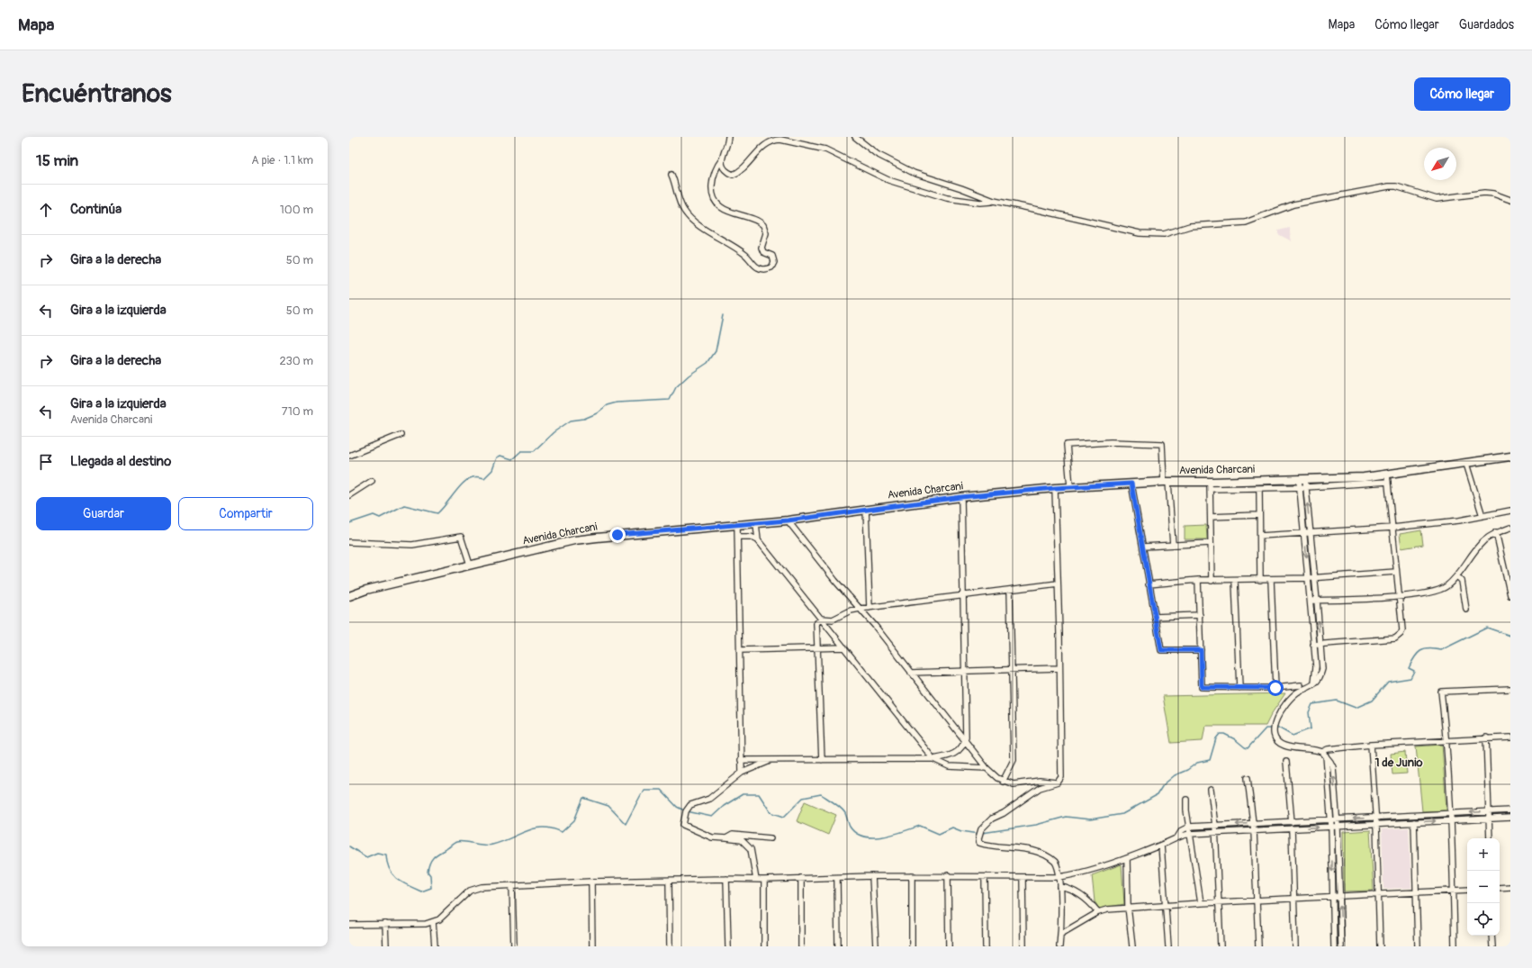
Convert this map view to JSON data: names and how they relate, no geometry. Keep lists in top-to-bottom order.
{
  "streets": {
    "main road": ["Avenida Charcani"]
  },
  "districts": ["1 de Junio"],
  "north": "bottom left",
  "page": {
    "header": "Mapa",
    "nav": ["Mapa", "Cómo llegar", "Guardados"],
    "buttons": [
      "Cómo llegar",
      ["Guardar", "Compartir"]
    ],
    "title": "Encuéntranos",
    "heading": ["15 min", "A pie · 1.1 km"],
    "list": [
      ["Continúa", "100 m"],
      ["Gira a la derecha", "50 m"],
      ["Gira a la izquierda", "50 m"],
      ["Gira a la derecha", "230 m"],
      ["Gira a la izquierda", "Avenida Charcani", "710 m"],
      "Llegada al destino"
    ],
    "map_buttons": ["+", "−"]
  }
}
